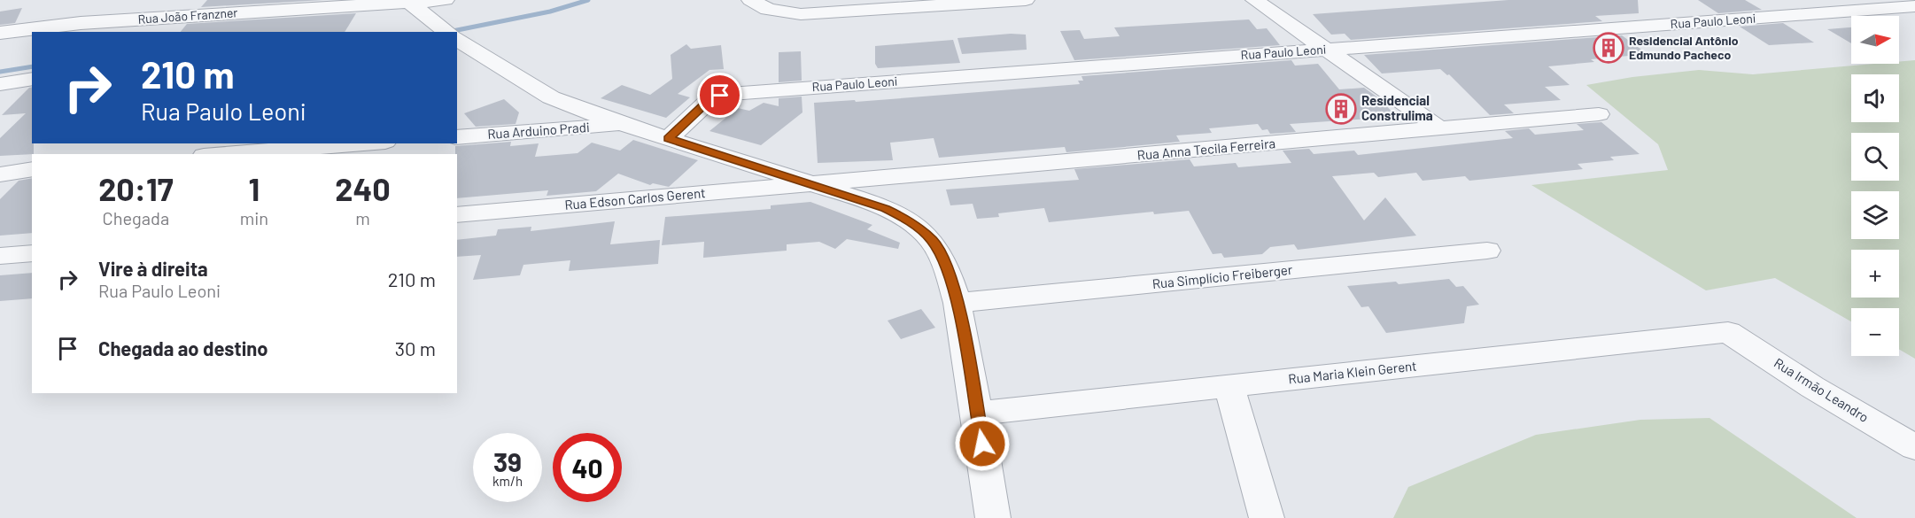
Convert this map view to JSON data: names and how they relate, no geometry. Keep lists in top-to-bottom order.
{
  "streets": {
    "street": [
      "Rua João Franzner",
      "Rua Paulo Leoni",
      "Rua Arduino Pradi",
      "Rua Anna Tecila Ferreira",
      "Rua Edson Carlos Gerent",
      "Rua Simplício Freiberger",
      "Rua Maria Klein Gerent",
      "Rua Irmão Leandro"
    ]
  },
  "crossings": [
    ["Rua Anna Tecila Ferreira", "Rua Edson Carlos Gerent"],
    ["Rua Maria Klein Gerent", "Rua Irmão Leandro"]
  ],
  "places": {
    "building": ["Residencial Antônio Edmundo Pacheco", "Residencial Construlima"]
  },
  "north": "right",
  "page": {
    "map_buttons": ["+", "−"],
    "turn": ["210 m", "Rua Paulo Leoni"],
    "eta": [
      "20:17",
      "Chegada",
      "1",
      "min",
      "240",
      "m"
    ],
    "list": [
      {
        "name": "Vire à direita",
        "note": "Rua Paulo Leoni",
        "value": "210 m"
      },
      {
        "name": "Chegada ao destino",
        "value": "30 m"
      }
    ],
    "speed": "39 km/h",
    "limit": "40"
  }
}
